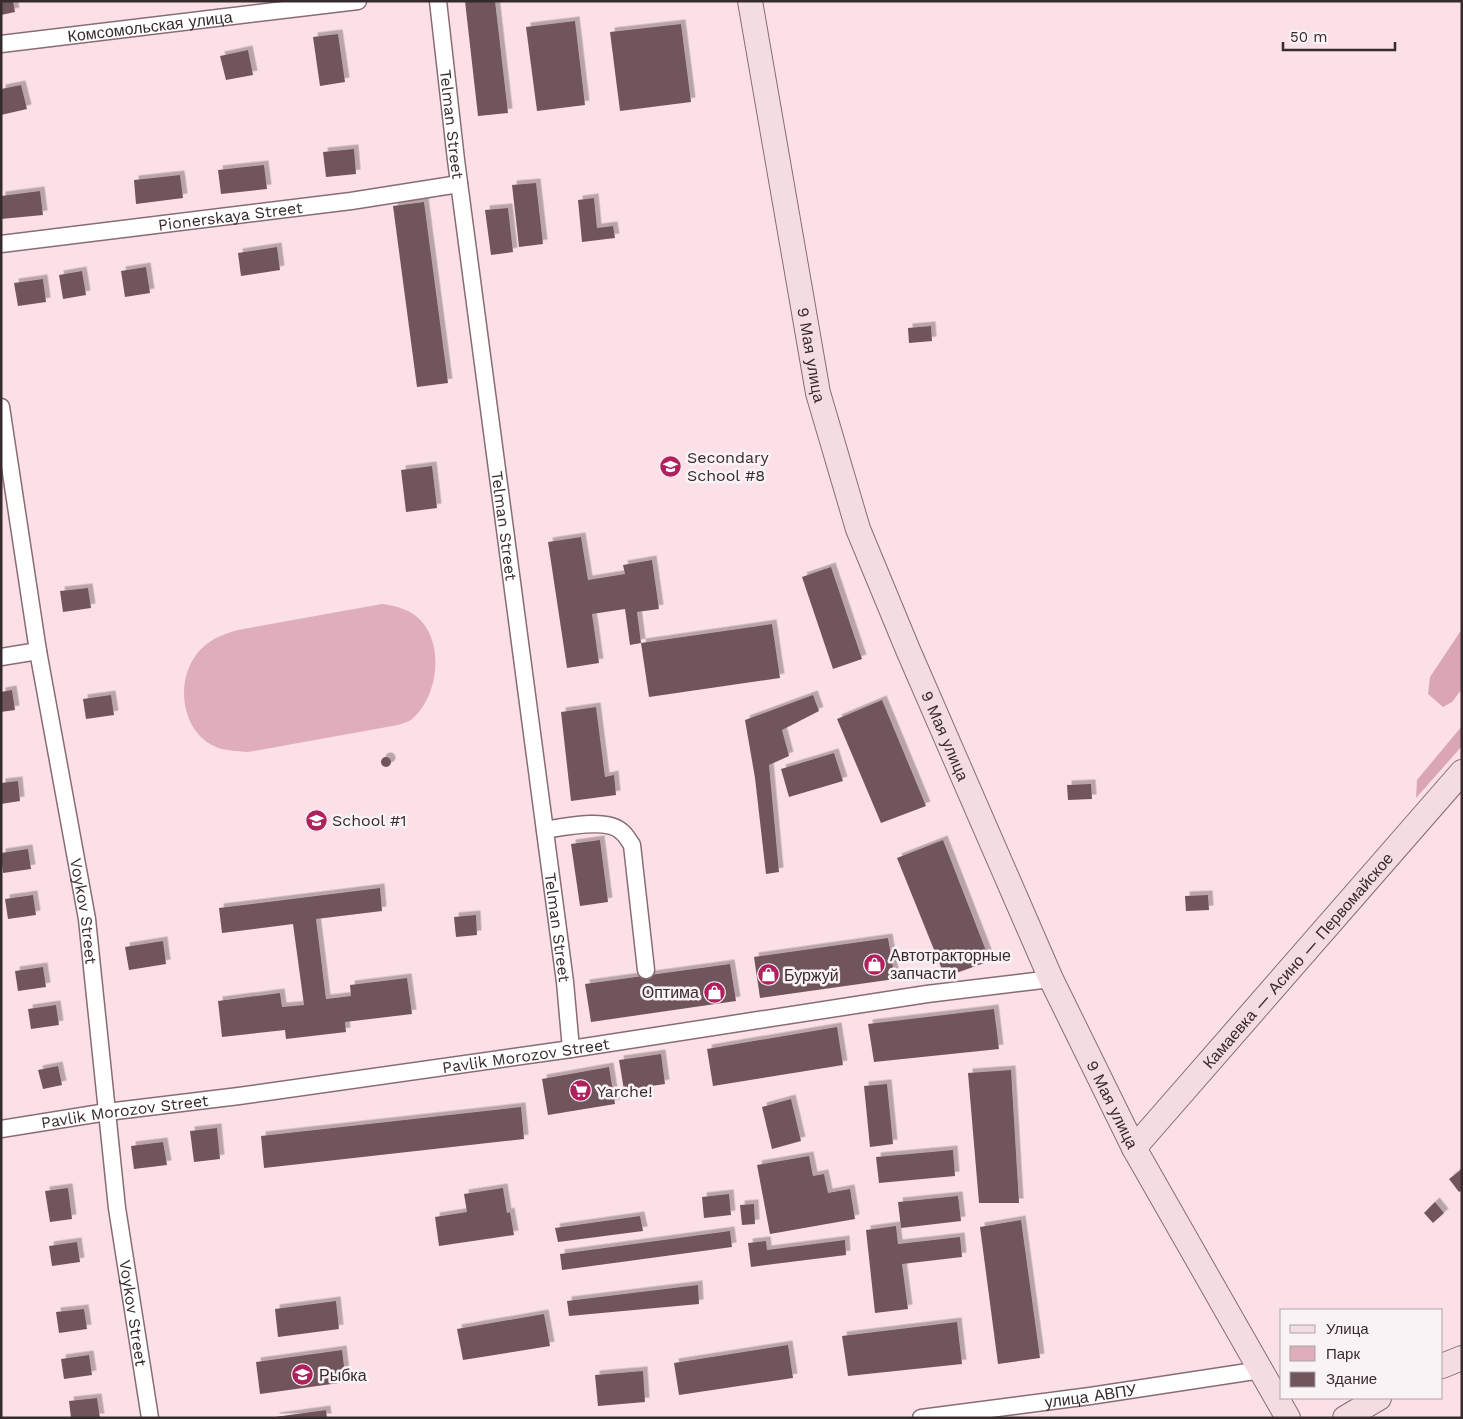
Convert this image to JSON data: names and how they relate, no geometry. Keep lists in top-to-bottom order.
{
  "streets": {
    "main road": ["9 Мая улица", "Камаевка — Асино — Первомайское"],
    "street": [
      "Комсомольская улица",
      "Telman Street",
      "Pionerskaya Street",
      "Voykov Street",
      "Pavlik Morozov Street",
      "улица АВПУ"
    ]
  },
  "crossings": [
    ["Telman Street", "Pionerskaya Street"],
    ["Telman Street", "Pavlik Morozov Street"],
    ["9 Мая улица", "Камаевка — Асино — Первомайское"],
    ["9 Мая улица", "Pavlik Morozov Street"],
    ["9 Мая улица", "улица АВПУ"],
    ["Voykov Street", "Pavlik Morozov Street"]
  ],
  "places": {
    "school or university": ["Secondary School #8", "School #1", "Рыбка"],
    "shop": ["Автотракторные запчасти", "Буржуй", "Оптима"],
    "supermarket": ["Yarche!"]
  },
  "legend": ["Улица", "Парк", "Здание"],
  "scale_bar": "50 m"
}
